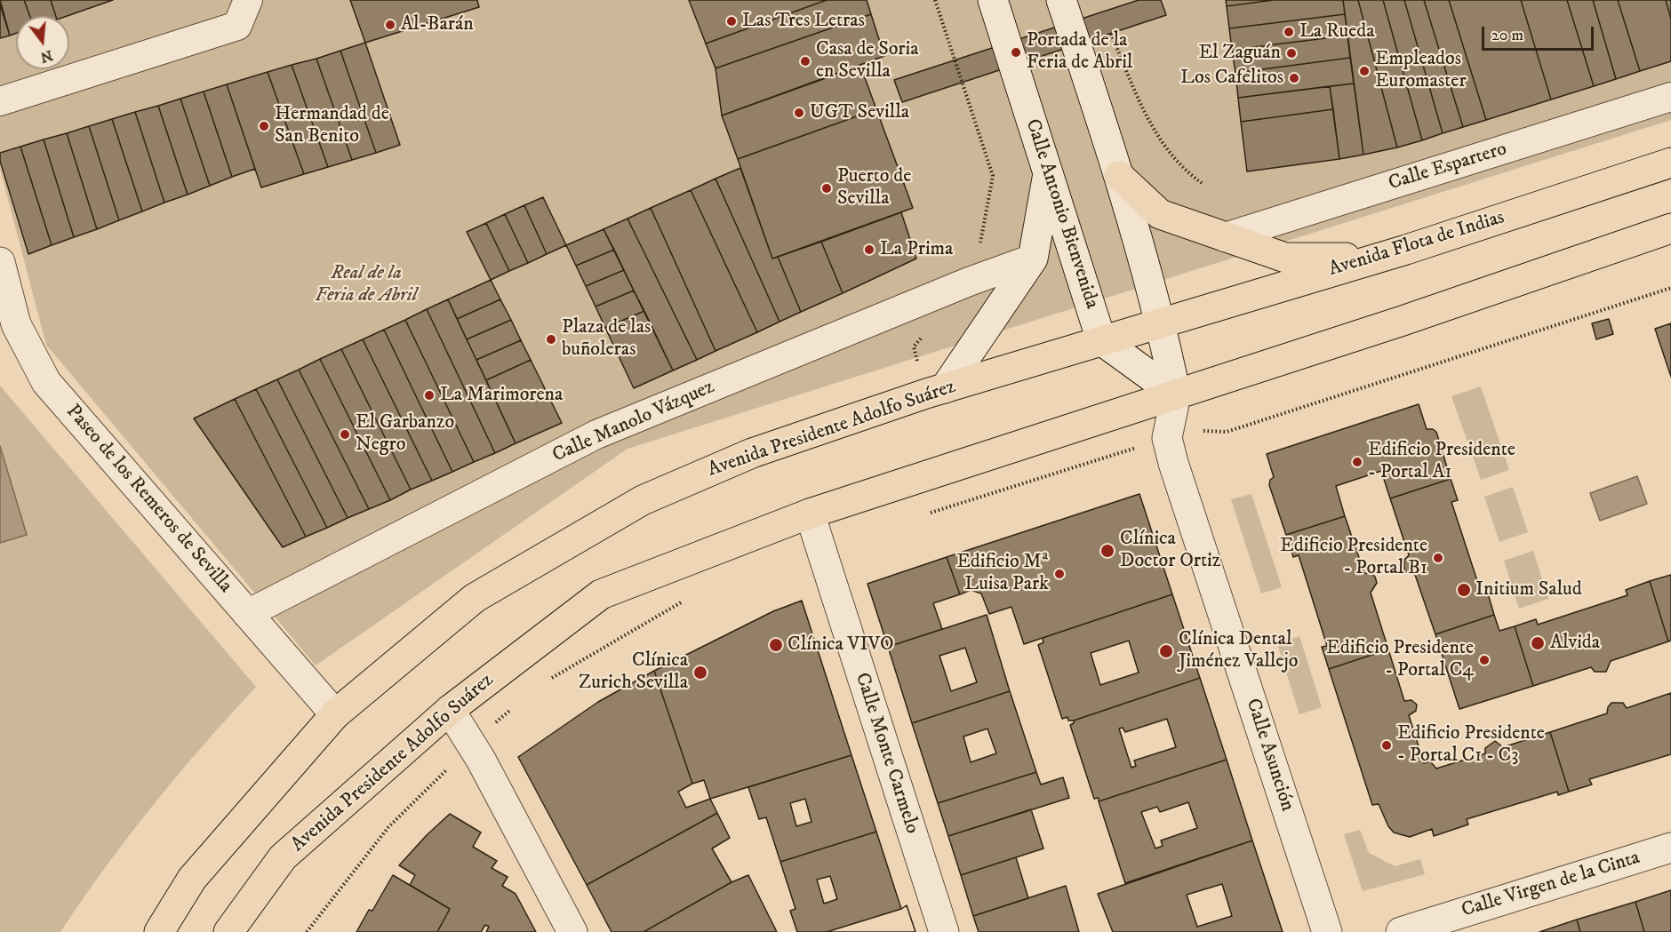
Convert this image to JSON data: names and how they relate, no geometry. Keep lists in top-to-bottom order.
{
  "streets": {
    "main road": ["Avenida Flota de Indias", "Avenida Presidente Adolfo Suárez"],
    "street": [
      "Calle Espartero",
      "Calle Antonio Bienvenida",
      "Calle Manolo Vázquez",
      "Paseo de los Remeros de Sevilla",
      "Calle Monte Carmelo",
      "Calle Asunción",
      "Calle Virgen de la Cinta"
    ]
  },
  "crossings": [
    ["Calle Antonio Bienvenida", "Avenida Presidente Adolfo Suárez"],
    ["Avenida Flota de Indias", "Avenida Presidente Adolfo Suárez"],
    ["Calle Manolo Vázquez", "Paseo de los Remeros de Sevilla"],
    ["Avenida Presidente Adolfo Suárez", "Paseo de los Remeros de Sevilla"],
    ["Avenida Presidente Adolfo Suárez", "Calle Monte Carmelo"],
    ["Avenida Presidente Adolfo Suárez", "Calle Asunción"]
  ],
  "parks": ["Real de la Feria de Abril"],
  "places": [
    "Las Tres Letras",
    "Al-Barán",
    "La Rueda",
    "Portada de la Feria de Abril",
    "El Zaguán",
    "Casa de Soria en Sevilla",
    "Empleados Euromaster",
    "Los Cafelitos",
    "UGT Sevilla",
    "Hermandad de San Benito",
    "Puerto de Sevilla",
    "La Prima",
    "Plaza de las buñoleras",
    "La Marimorena",
    "El Garbanzo Negro",
    "Edificio Presidente - Portal A1",
    "Clínica Doctor Ortiz",
    "Edificio Presidente - Portal B1",
    "Edificio Mª Luisa Park",
    "Initium Salud",
    "Alvida",
    "Clínica VIVO",
    "Clínica Dental Jiménez Vallejo",
    "Edificio Presidente - Portal C4",
    "Clínica Zurich Sevilla",
    "Edificio Presidente - Portal C1 - C3"
  ],
  "scale_bar": "20 m",
  "north": "bottom"
}
